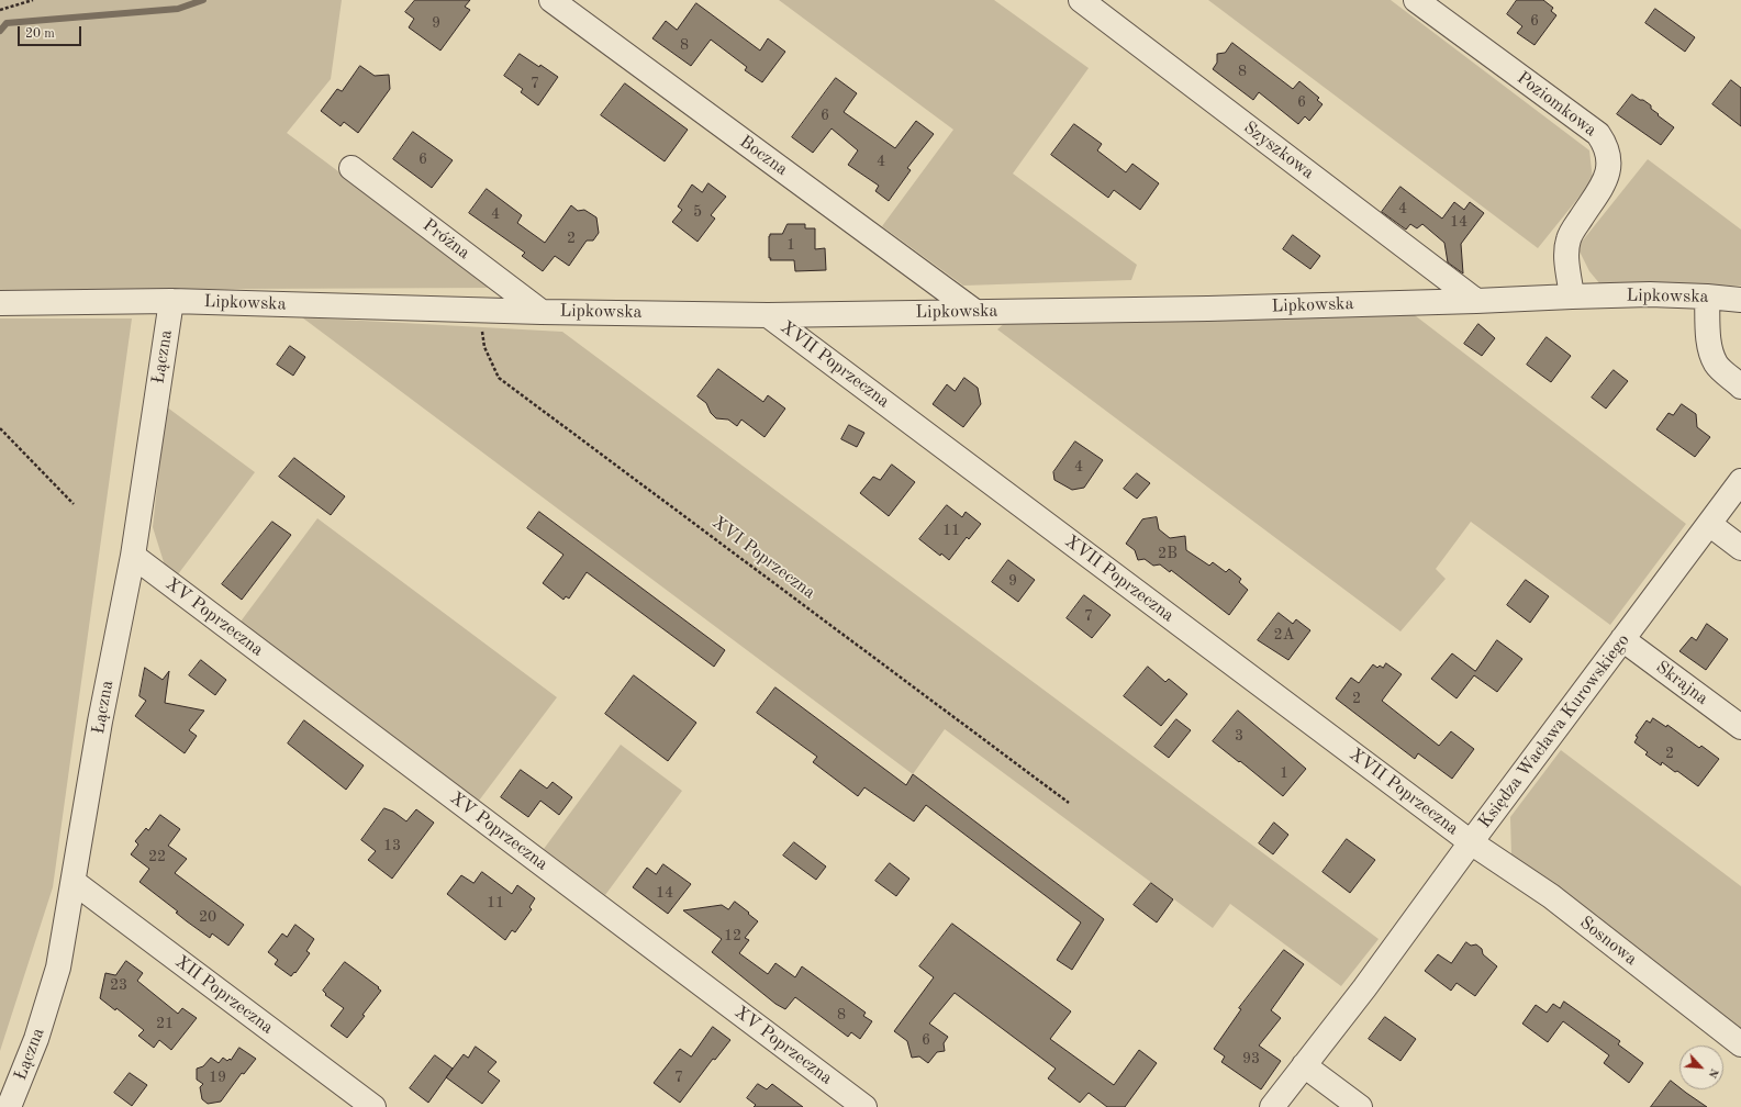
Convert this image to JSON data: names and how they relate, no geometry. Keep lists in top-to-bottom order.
{
  "streets": {
    "street": [
      "Poziomkowa",
      "Szyszkowa",
      "Boczna",
      "Próżna",
      "Lipkowska",
      "Łączna",
      "XVII Poprzeczna",
      "XV Poprzeczna",
      "Skrajna",
      "Księdza Wacława Kurowskiego",
      "Sosnowa",
      "XII Poprzeczna"
    ],
    "path": ["XVI Poprzeczna"]
  },
  "crossings": [
    ["Poziomkowa", "Lipkowska"],
    ["Szyszkowa", "Lipkowska"],
    ["Boczna", "Lipkowska"],
    ["Próżna", "Lipkowska"],
    ["Lipkowska", "Łączna"],
    ["Lipkowska", "XVII Poprzeczna"],
    ["Lipkowska", "XVI Poprzeczna"],
    ["Łączna", "XV Poprzeczna"],
    ["Łączna", "XII Poprzeczna"],
    ["XVII Poprzeczna", "Księdza Wacława Kurowskiego"],
    ["XVII Poprzeczna", "Sosnowa"],
    ["Skrajna", "Księdza Wacława Kurowskiego"],
    ["Księdza Wacława Kurowskiego", "Sosnowa"]
  ],
  "house_numbers": [
    "6",
    "9",
    "8",
    "8",
    "7",
    "6",
    "6",
    "6",
    "4",
    "4",
    "5",
    "4",
    "14",
    "2",
    "1",
    "4",
    "11",
    "2B",
    "9",
    "7",
    "2A",
    "2",
    "3",
    "2",
    "1",
    "13",
    "22",
    "14",
    "11",
    "20",
    "12",
    "23",
    "8",
    "21",
    "6",
    "93",
    "19",
    "7"
  ],
  "scale_bar": "20 m",
  "north": "bottom right"
}
